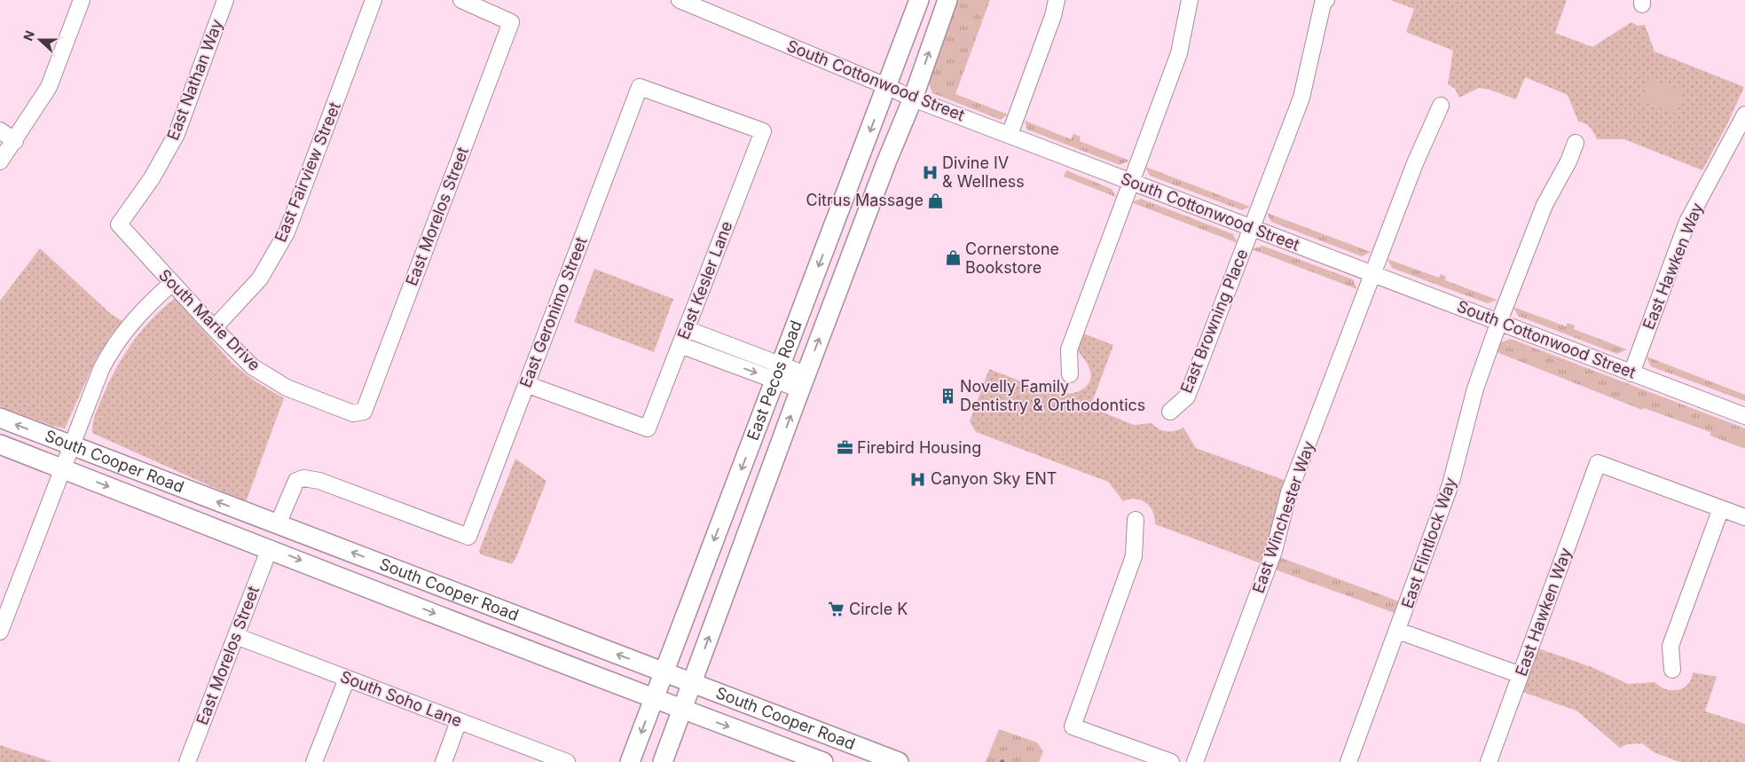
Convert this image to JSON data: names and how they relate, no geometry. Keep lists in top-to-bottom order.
{
  "streets": {
    "main road": ["East Pecos Road", "South Cooper Road"],
    "street": [
      "East Nathan Way",
      "South Cottonwood Street",
      "East Fairview Street",
      "East Morelos Street",
      "East Hawken Way",
      "East Kesler Lane",
      "East Geronimo Street",
      "South Marie Drive",
      "East Browning Place",
      "East Winchester Way",
      "East Flintlock Way",
      "South Soho Lane"
    ]
  },
  "crossings": [
    ["East Nathan Way", "South Marie Drive"],
    ["South Cottonwood Street", "East Hawken Way"],
    ["South Cottonwood Street", "East Browning Place"],
    ["South Cottonwood Street", "East Pecos Road"],
    ["South Cottonwood Street", "East Winchester Way"],
    ["South Cottonwood Street", "East Flintlock Way"],
    ["East Fairview Street", "South Marie Drive"],
    ["East Morelos Street", "South Marie Drive"],
    ["East Morelos Street", "South Cooper Road"],
    ["East Morelos Street", "South Soho Lane"],
    ["East Kesler Lane", "East Geronimo Street"],
    ["East Geronimo Street", "South Cooper Road"],
    ["East Pecos Road", "South Cooper Road"]
  ],
  "places": {
    "hospital": ["Divine IV & Wellness", "Canyon Sky ENT"],
    "shop": ["Citrus Massage", "Cornerstone Bookstore"],
    "building": ["Novelly Family Dentistry & Orthodontics"],
    "office": ["Firebird Housing"],
    "supermarket": ["Circle K"]
  },
  "north": "left"
}
